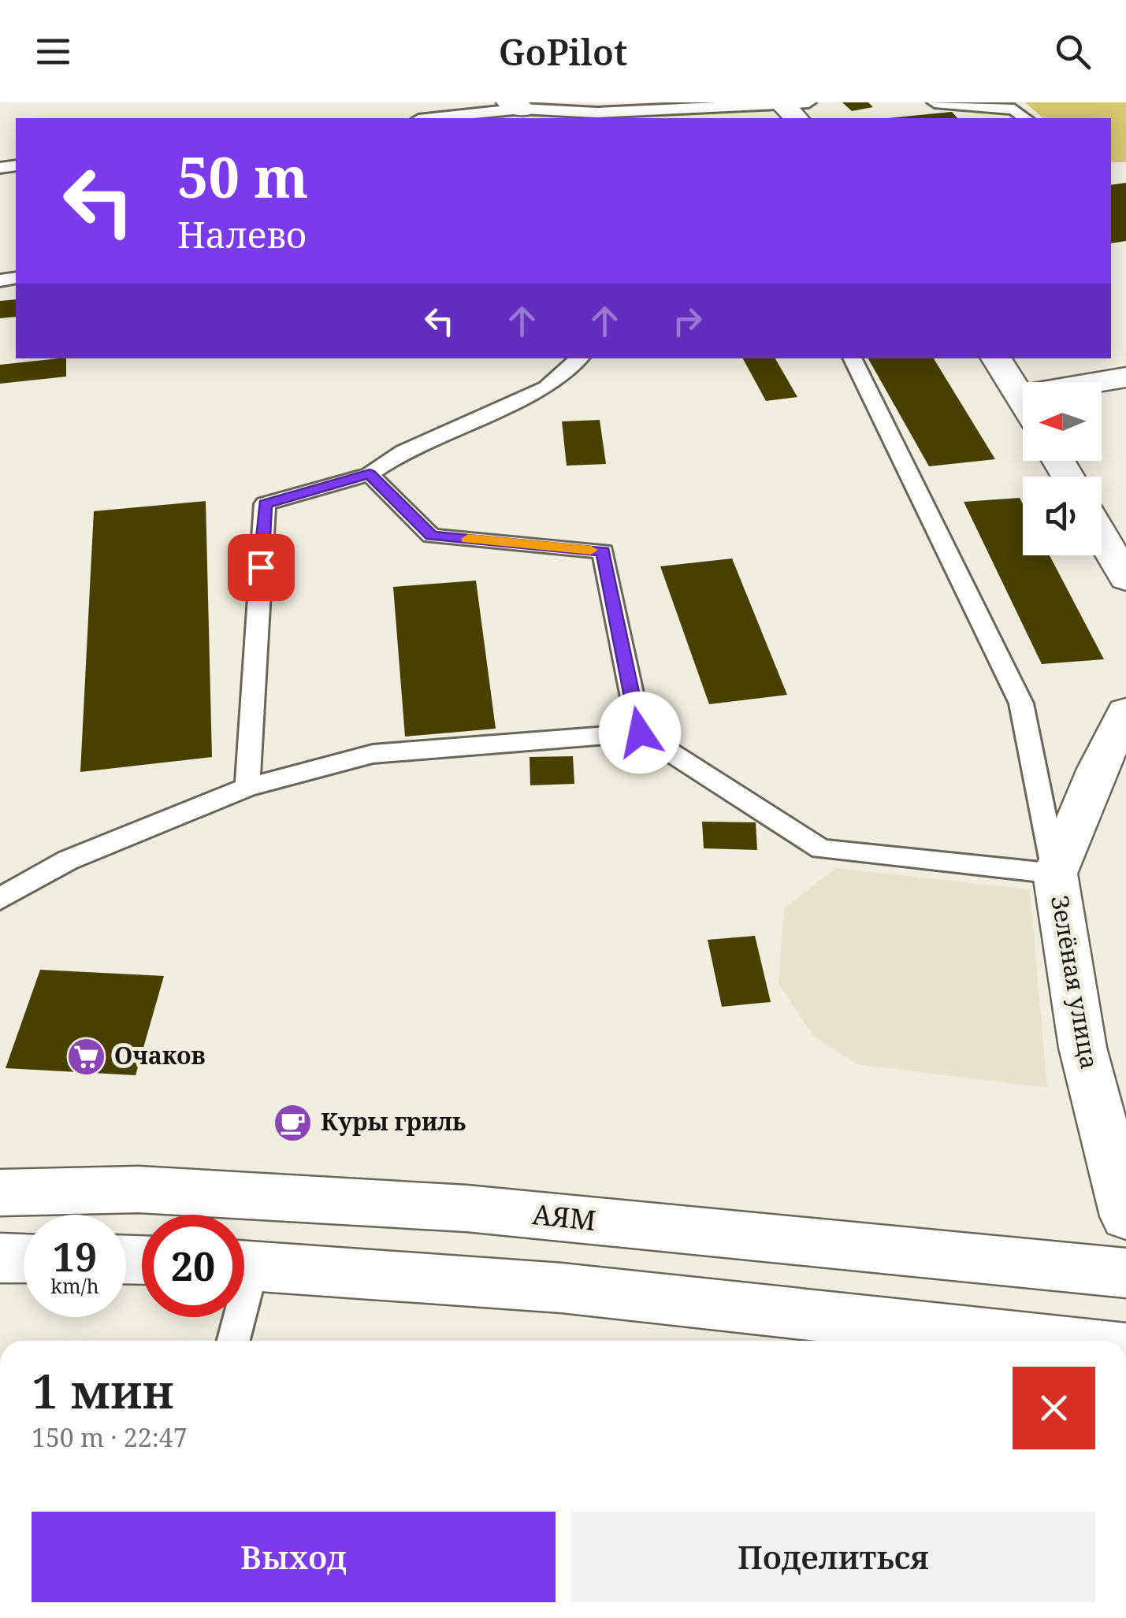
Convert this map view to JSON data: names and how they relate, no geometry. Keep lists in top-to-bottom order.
{
  "streets": {
    "main road": ["Зелёная улица", "АЯМ"]
  },
  "places": {
    "supermarket": ["Очаков"],
    "cafe": ["Куры гриль"]
  },
  "north": "left",
  "page": {
    "header": "GoPilot",
    "turn": ["50 m", "Налево"],
    "speed": "19 km/h",
    "limit": "20",
    "heading": ["1 мин", "150 m · 22:47"],
    "buttons": ["Выход", "Поделиться"]
  }
}
